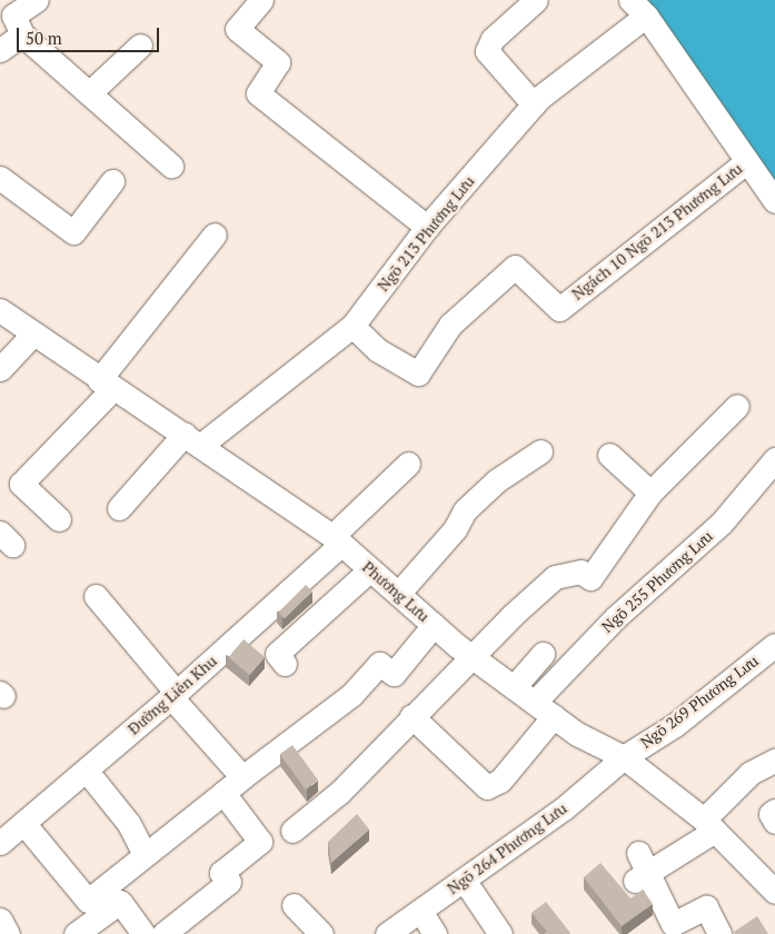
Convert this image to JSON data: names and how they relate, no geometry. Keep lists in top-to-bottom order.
{
  "streets": {
    "street": [
      "Ngách 10 Ngõ 213 Phương Lưu",
      "Ngõ 213 Phương Lưu",
      "Ngõ 255 Phương Lưu",
      "Phương Lưu",
      "Đường Liên Khu",
      "Ngõ 269 Phương Lưu",
      "Ngõ 264 Phương Lưu"
    ]
  },
  "crossings": [
    ["Ngách 10 Ngõ 213 Phương Lưu", "Ngõ 213 Phương Lưu"],
    ["Ngõ 213 Phương Lưu", "Phương Lưu"],
    ["Ngõ 255 Phương Lưu", "Phương Lưu"],
    ["Phương Lưu", "Đường Liên Khu"],
    ["Phương Lưu", "Ngõ 269 Phương Lưu"],
    ["Phương Lưu", "Ngõ 264 Phương Lưu"],
    ["Ngõ 269 Phương Lưu", "Ngõ 264 Phương Lưu"]
  ],
  "scale_bar": "50 m"
}
